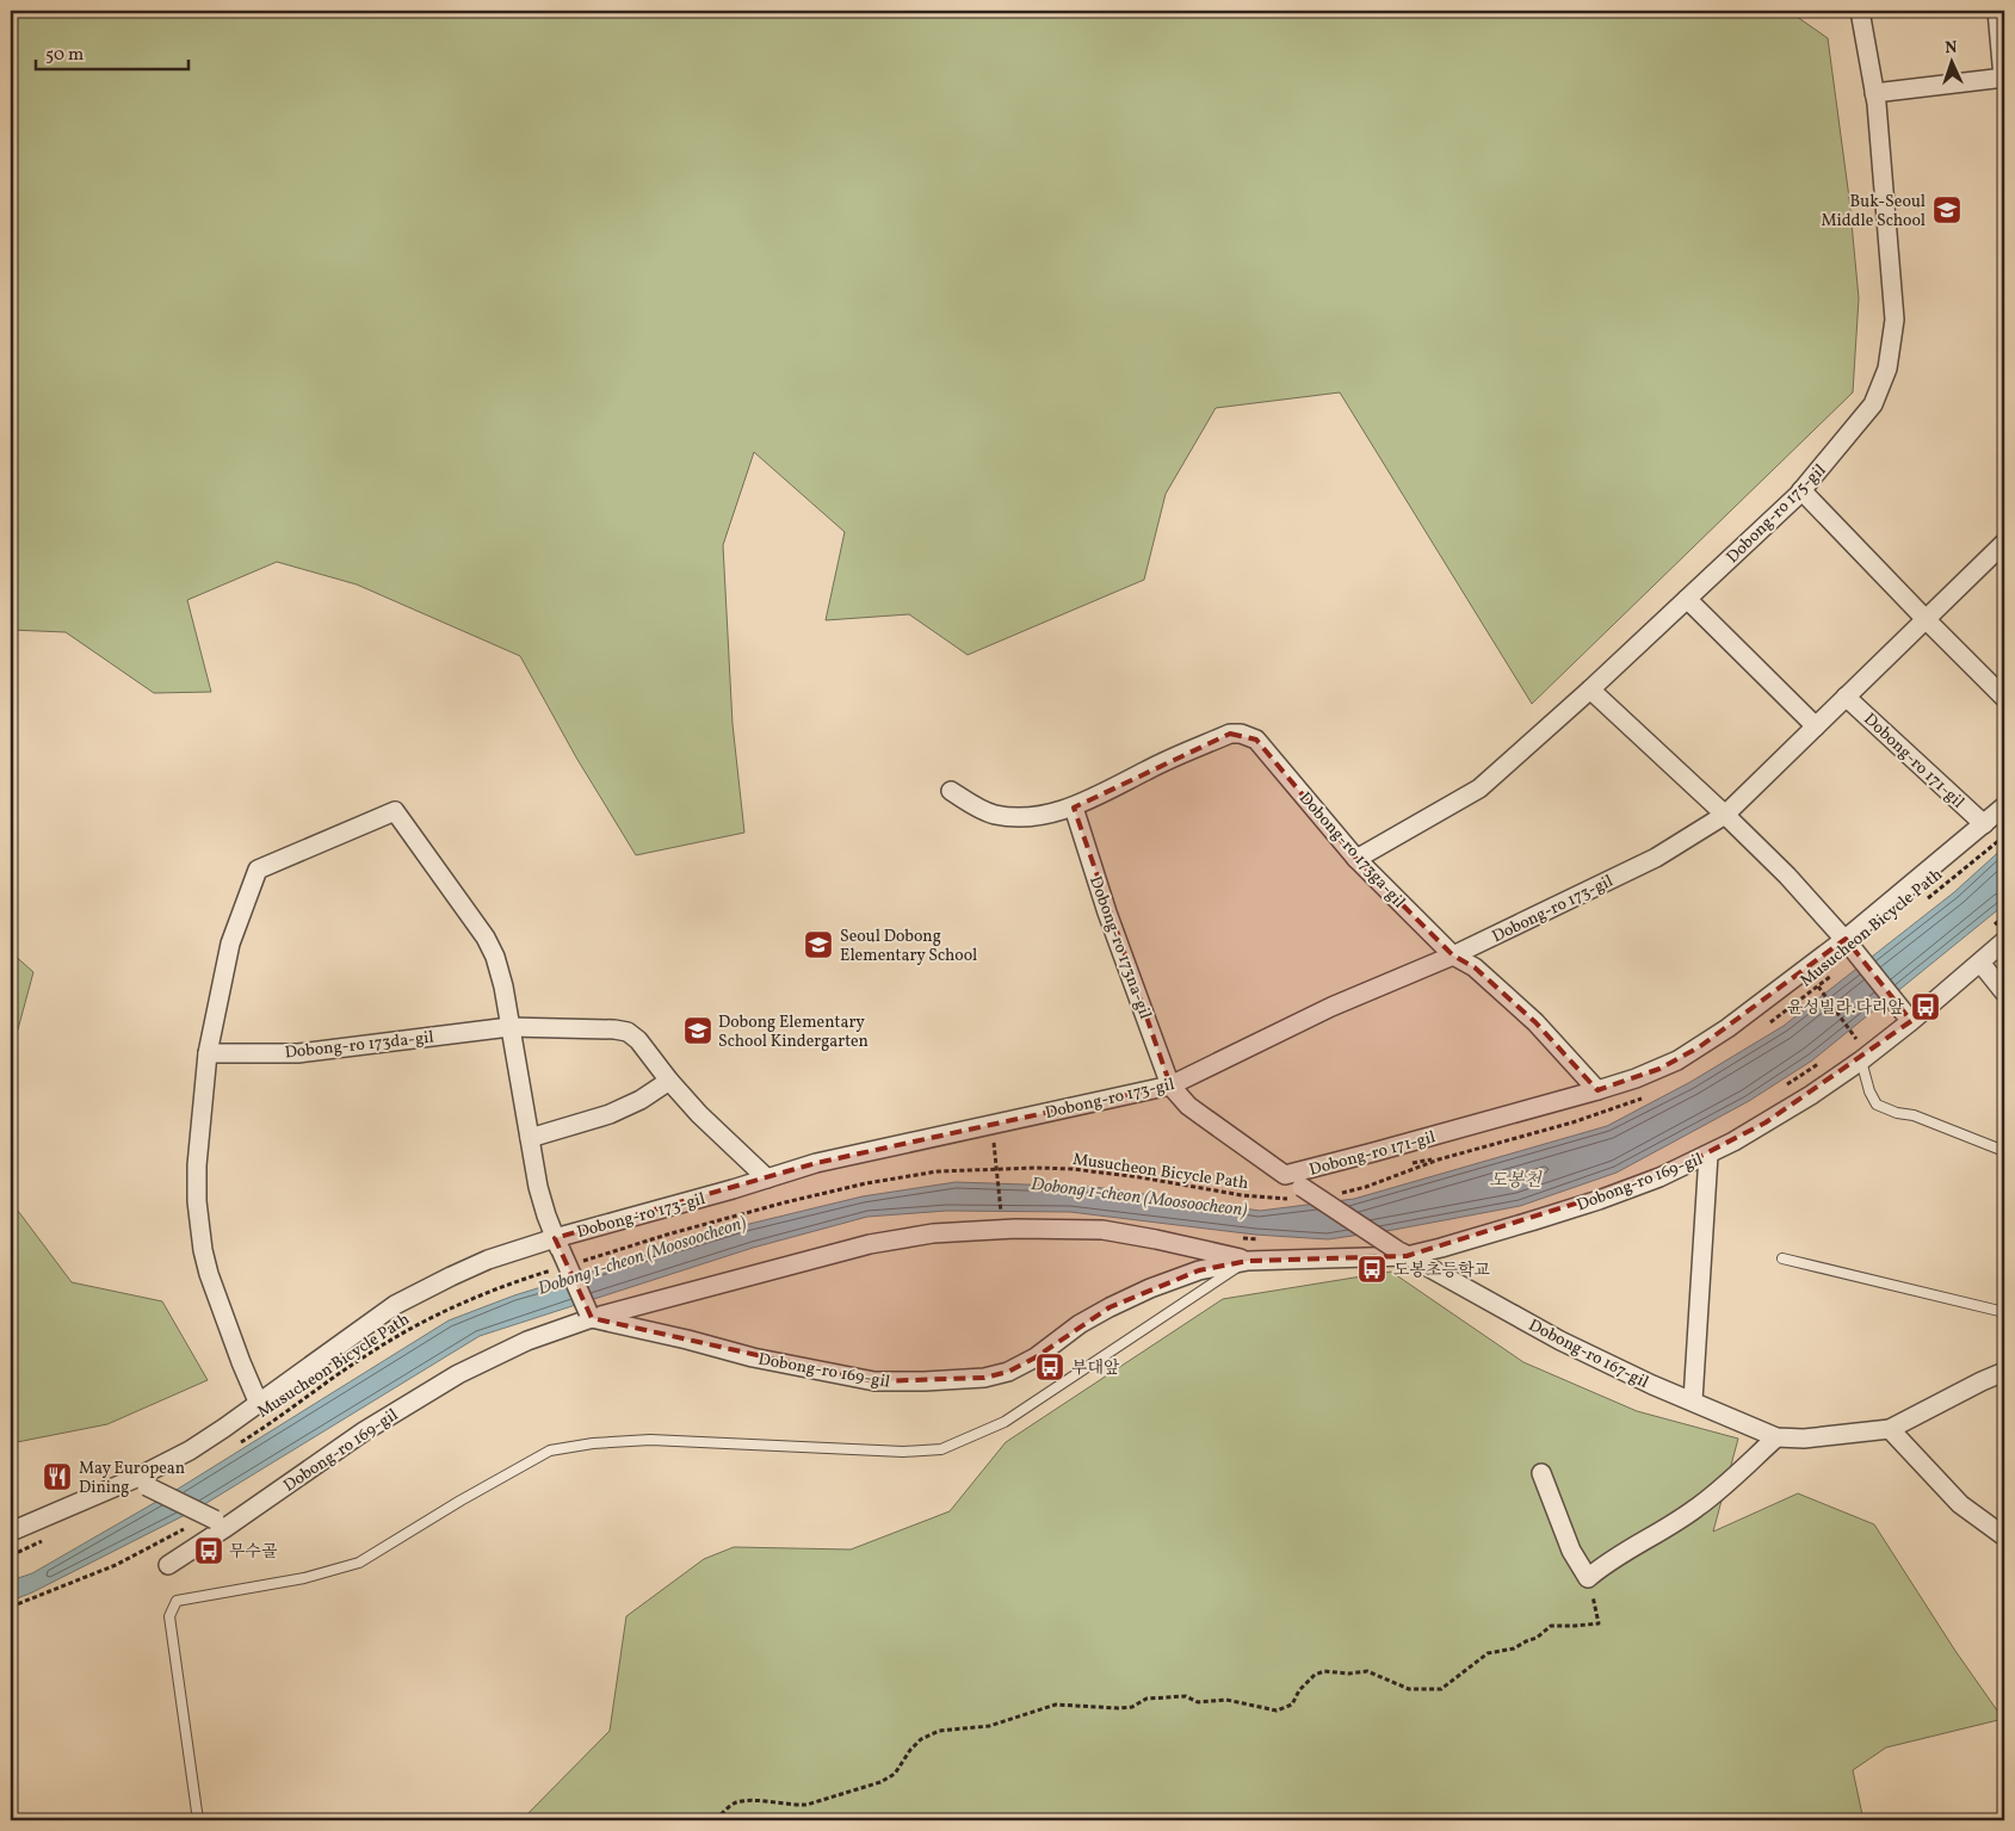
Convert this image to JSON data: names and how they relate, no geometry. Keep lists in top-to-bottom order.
{
  "streets": {
    "street": [
      "Dobong-ro 175-gil",
      "Dobong-ro 171-gil",
      "Dobong-ro 173ga-gil",
      "Dobong-ro 173-gil",
      "Dobong-ro 173na-gil",
      "Dobong-ro 173da-gil",
      "Dobong-ro 169-gil",
      "Dobong-ro 167-gil"
    ],
    "path": ["Musucheon Bicycle Path"]
  },
  "crossings": [
    ["Dobong-ro 175-gil", "Dobong-ro 173ga-gil"],
    ["Dobong-ro 171-gil", "Dobong-ro 173-gil"],
    ["Dobong-ro 171-gil", "Dobong-ro 167-gil"],
    ["Dobong-ro 173ga-gil", "Dobong-ro 173-gil"],
    ["Dobong-ro 173ga-gil", "Dobong-ro 173na-gil"],
    ["Dobong-ro 173-gil", "Musucheon Bicycle Path"],
    ["Dobong-ro 173-gil", "Dobong-ro 173na-gil"],
    ["Dobong-ro 173-gil", "Dobong-ro 173da-gil"],
    ["Musucheon Bicycle Path", "Dobong-ro 167-gil"],
    ["Dobong-ro 169-gil", "Dobong-ro 167-gil"]
  ],
  "water": ["도봉천", "Dobong 1-cheon (Moosoocheon)"],
  "places": {
    "school or university": ["Buk-Seoul Middle School", "Seoul Dobong Elementary School", "Dobong Elementary School Kindergarten"],
    "bus stop": [
      "윤성빌라.다리앞",
      "도봉초등학교",
      "부대앞",
      "무수골"
    ],
    "restaurant": ["May European Dining"]
  },
  "scale_bar": "50 m",
  "north": "top"
}
